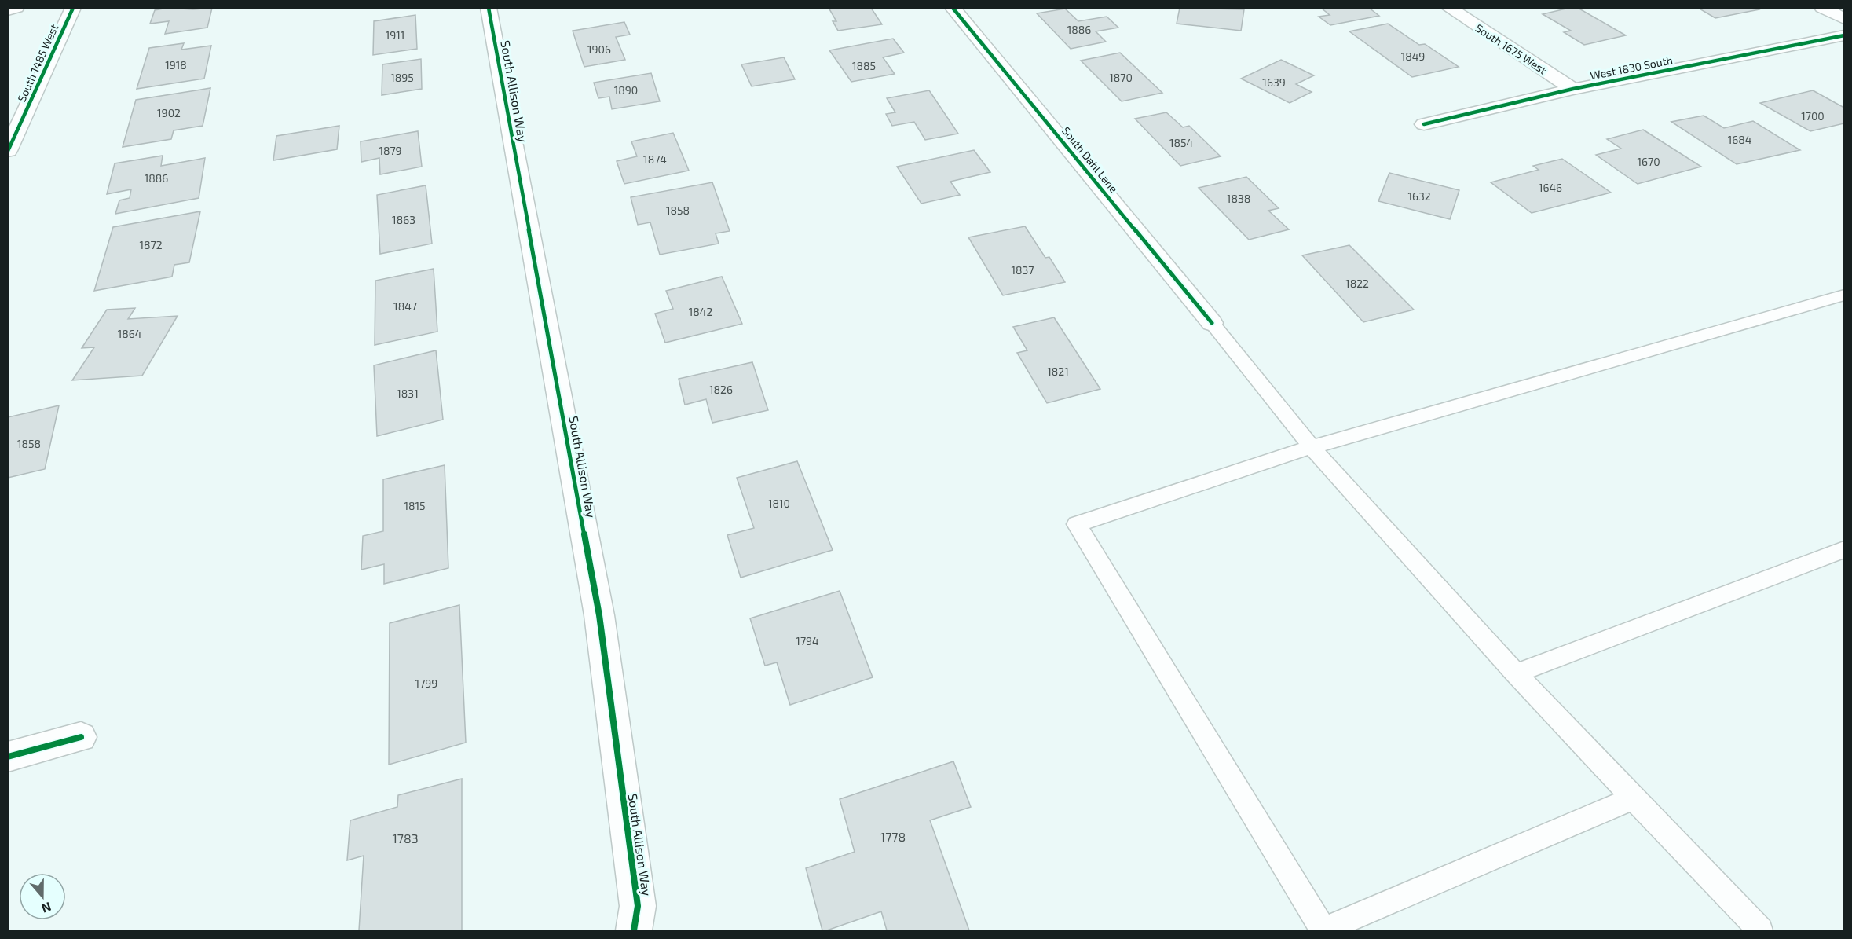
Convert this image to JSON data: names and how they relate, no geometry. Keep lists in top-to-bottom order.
{
  "streets": {
    "street": [
      "South 1675 West",
      "South 1485 West",
      "West 1830 South",
      "South Allison Way",
      "South Dahl Lane"
    ]
  },
  "crossings": [
    ["South 1675 West", "West 1830 South"]
  ],
  "house_numbers": [
    "1886",
    "1911",
    "1906",
    "1849",
    "1918",
    "1885",
    "1895",
    "1870",
    "1639",
    "1890",
    "1902",
    "1700",
    "1684",
    "1854",
    "1879",
    "1874",
    "1670",
    "1886",
    "1646",
    "1632",
    "1838",
    "1858",
    "1863",
    "1872",
    "1837",
    "1822",
    "1847",
    "1842",
    "1864",
    "1821",
    "1826",
    "1831",
    "1858",
    "1810",
    "1815",
    "1794",
    "1799",
    "1778",
    "1783"
  ],
  "north": "bottom"
}
